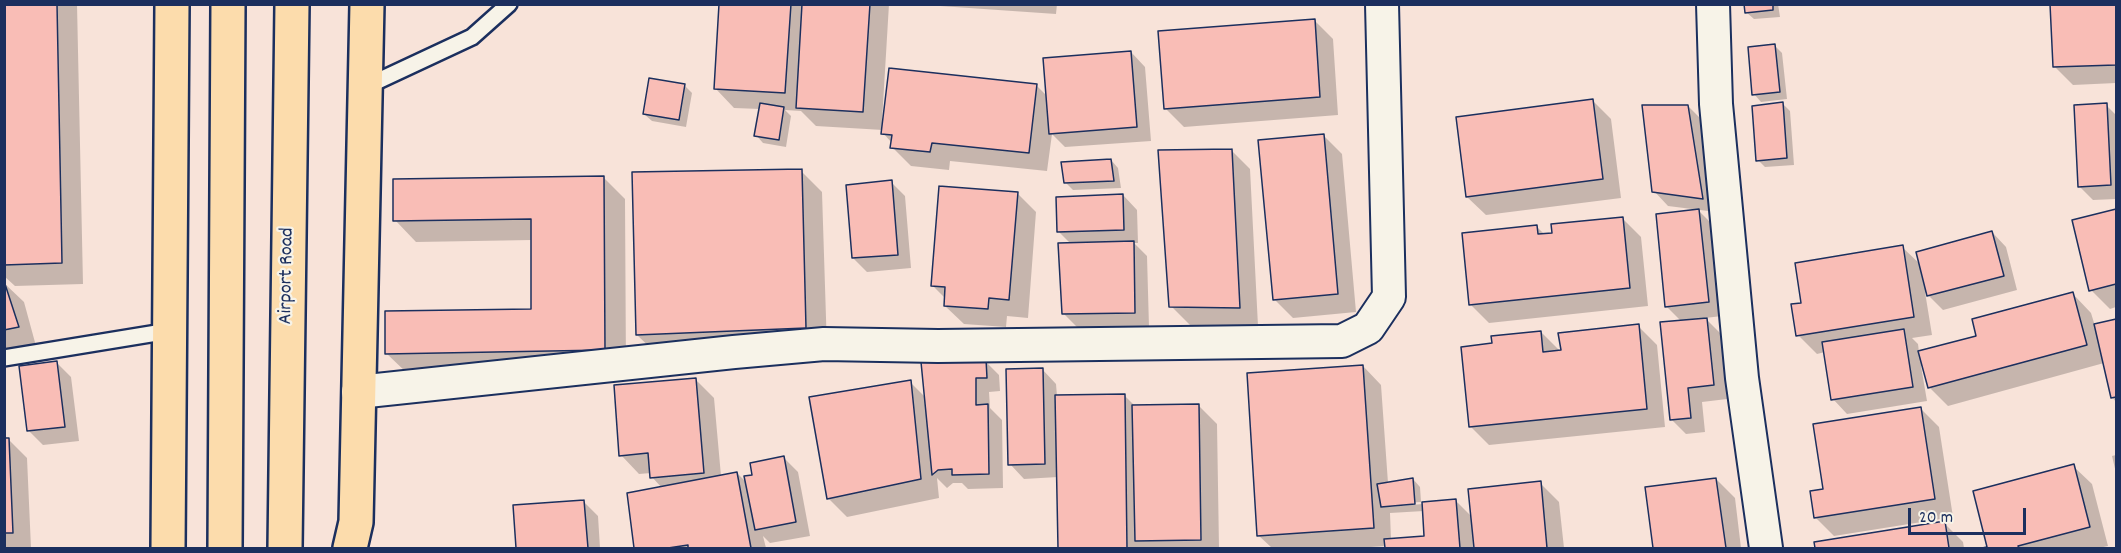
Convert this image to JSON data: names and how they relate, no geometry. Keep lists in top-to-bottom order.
{
  "streets": {
    "highway": ["Airport Road"]
  },
  "scale_bar": "20 m"
}
